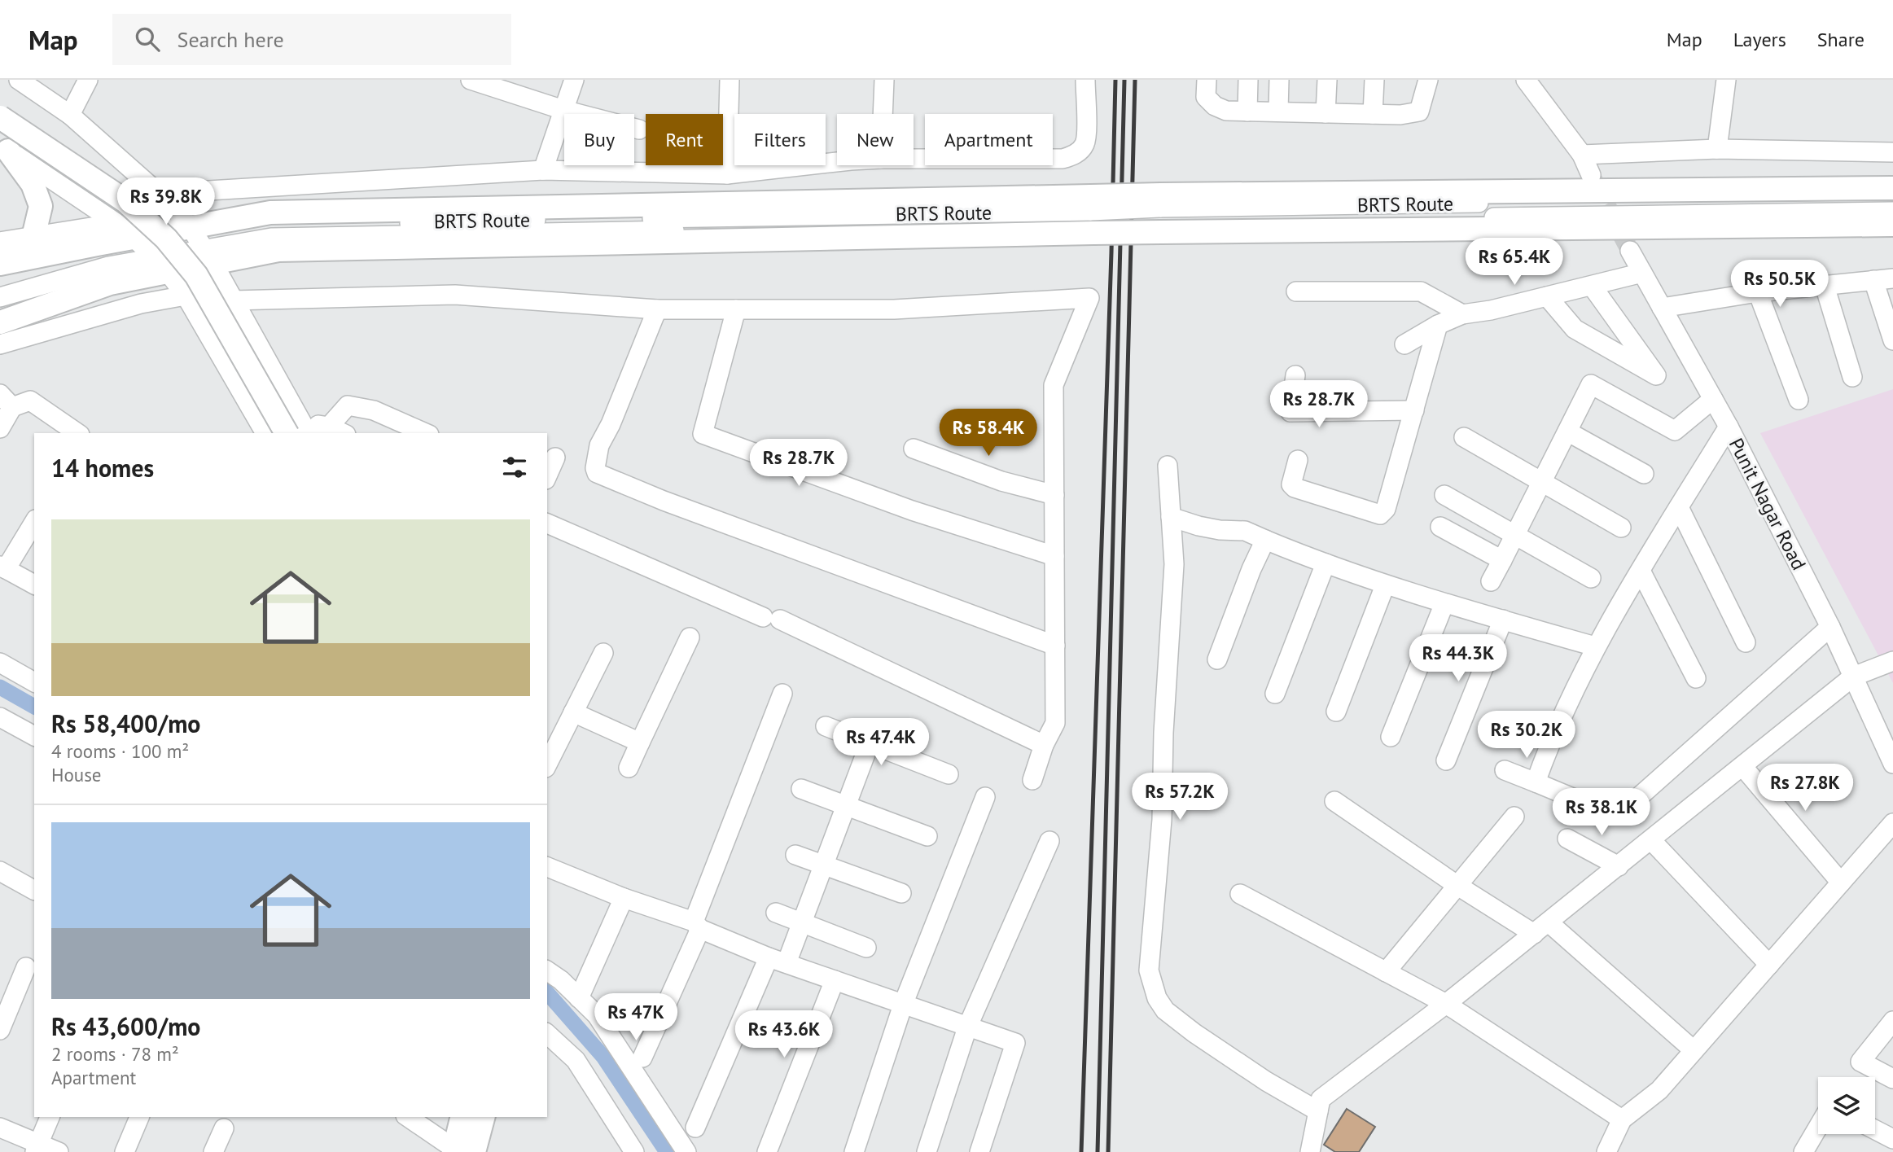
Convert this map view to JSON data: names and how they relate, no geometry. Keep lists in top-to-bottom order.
{
  "streets": {
    "street": ["BRTS Route", "Punit Nagar Road"]
  },
  "page": {
    "header": "Map",
    "search": "Search here",
    "nav": ["Map", "Layers", "Share"],
    "chip": [
      "Buy",
      "Rent",
      "Filters",
      "New",
      "Apartment"
    ],
    "price": [
      "Rs 39.8K",
      "Rs 65.4K",
      "Rs 50.5K",
      "Rs 28.7K",
      "Rs 58.4K",
      "Rs 28.7K",
      "Rs 44.3K",
      "Rs 30.2K",
      "Rs 47.4K",
      "Rs 27.8K",
      "Rs 57.2K",
      "Rs 38.1K",
      "Rs 47K",
      "Rs 43.6K"
    ],
    "heading": "14 homes",
    "list": [
      {
        "name": "Rs 58,400/mo",
        "note": "4 rooms · 100 m² · House"
      },
      {
        "name": "Rs 43,600/mo",
        "note": "2 rooms · 78 m² · Apartment"
      }
    ]
  }
}
